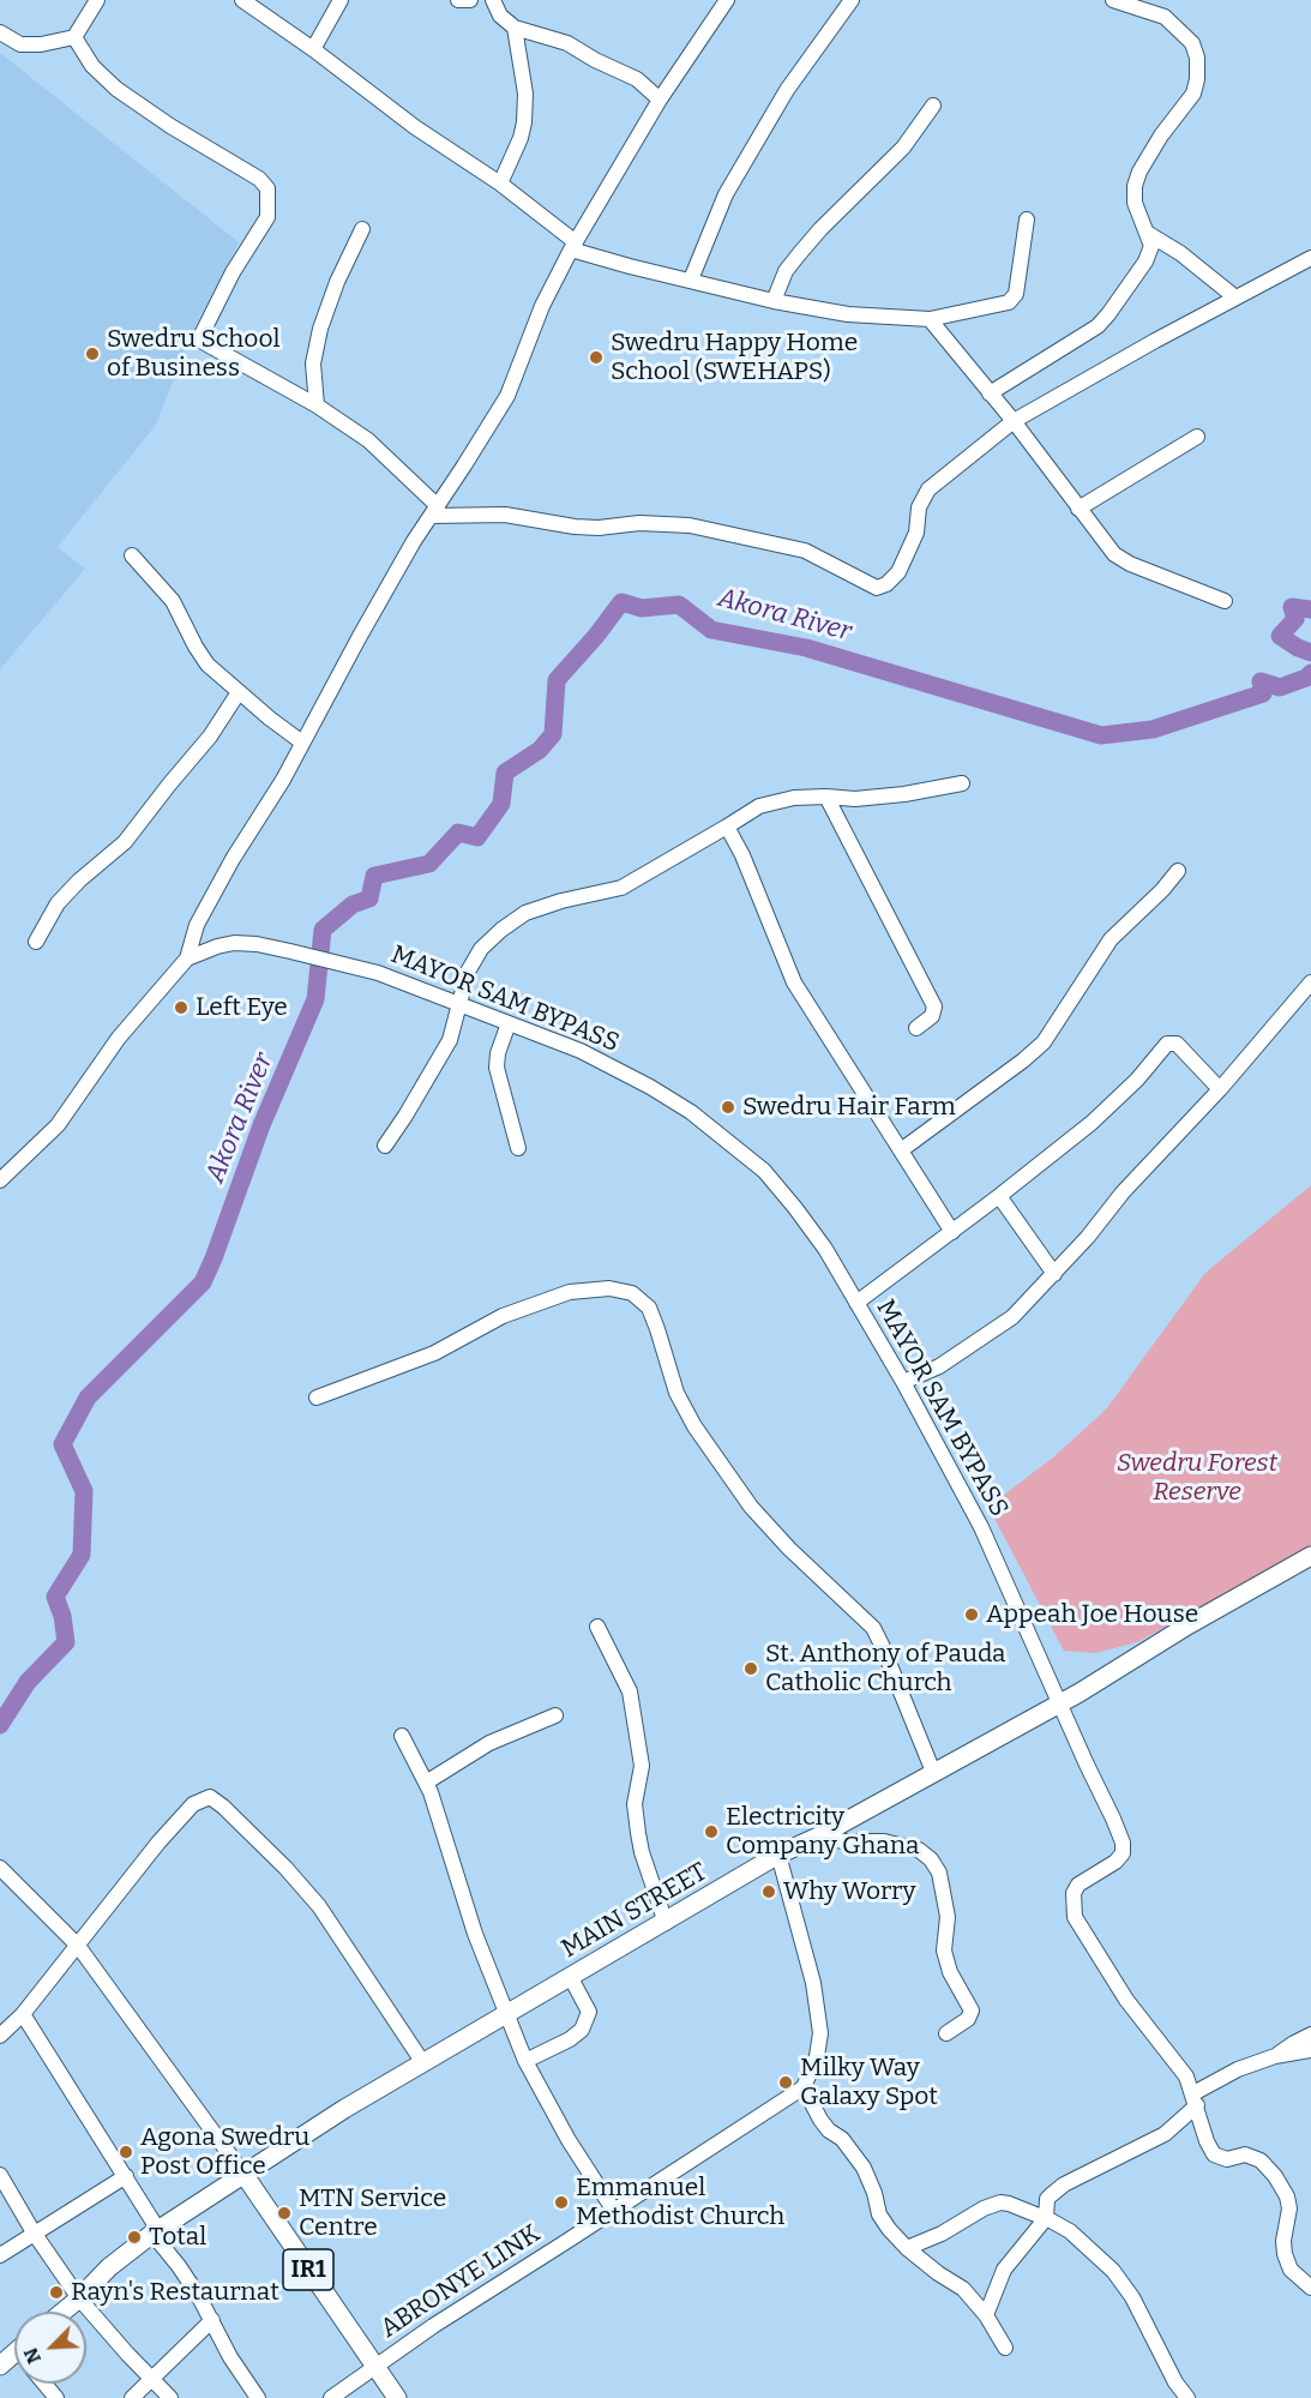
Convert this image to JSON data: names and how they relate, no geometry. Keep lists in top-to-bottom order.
{
  "streets": {
    "main road": ["MAIN STREET", "IR1"],
    "street": ["MAYOR SAM BYPASS", "ABRONYE LINK"]
  },
  "crossings": [
    ["MAYOR SAM BYPASS", "MAIN STREET"],
    ["MAIN STREET", "IR1"],
    ["IR1", "ABRONYE LINK"]
  ],
  "water": ["Akora River"],
  "parks": ["Swedru Forest Reserve"],
  "places": [
    "Swedru School of Business",
    "Swedru Happy Home School (SWEHAPS)",
    "Left Eye",
    "Swedru Hair Farm",
    "Appeah Joe House",
    "St. Anthony of Pauda Catholic Church",
    "Electricity Company Ghana",
    "Why Worry",
    "Milky Way Galaxy Spot",
    "Agona Swedru Post Office",
    "Emmanuel Methodist Church",
    "MTN Service Centre",
    "Total",
    "Rayn's Restaurnat"
  ],
  "north": "bottom left"
}
